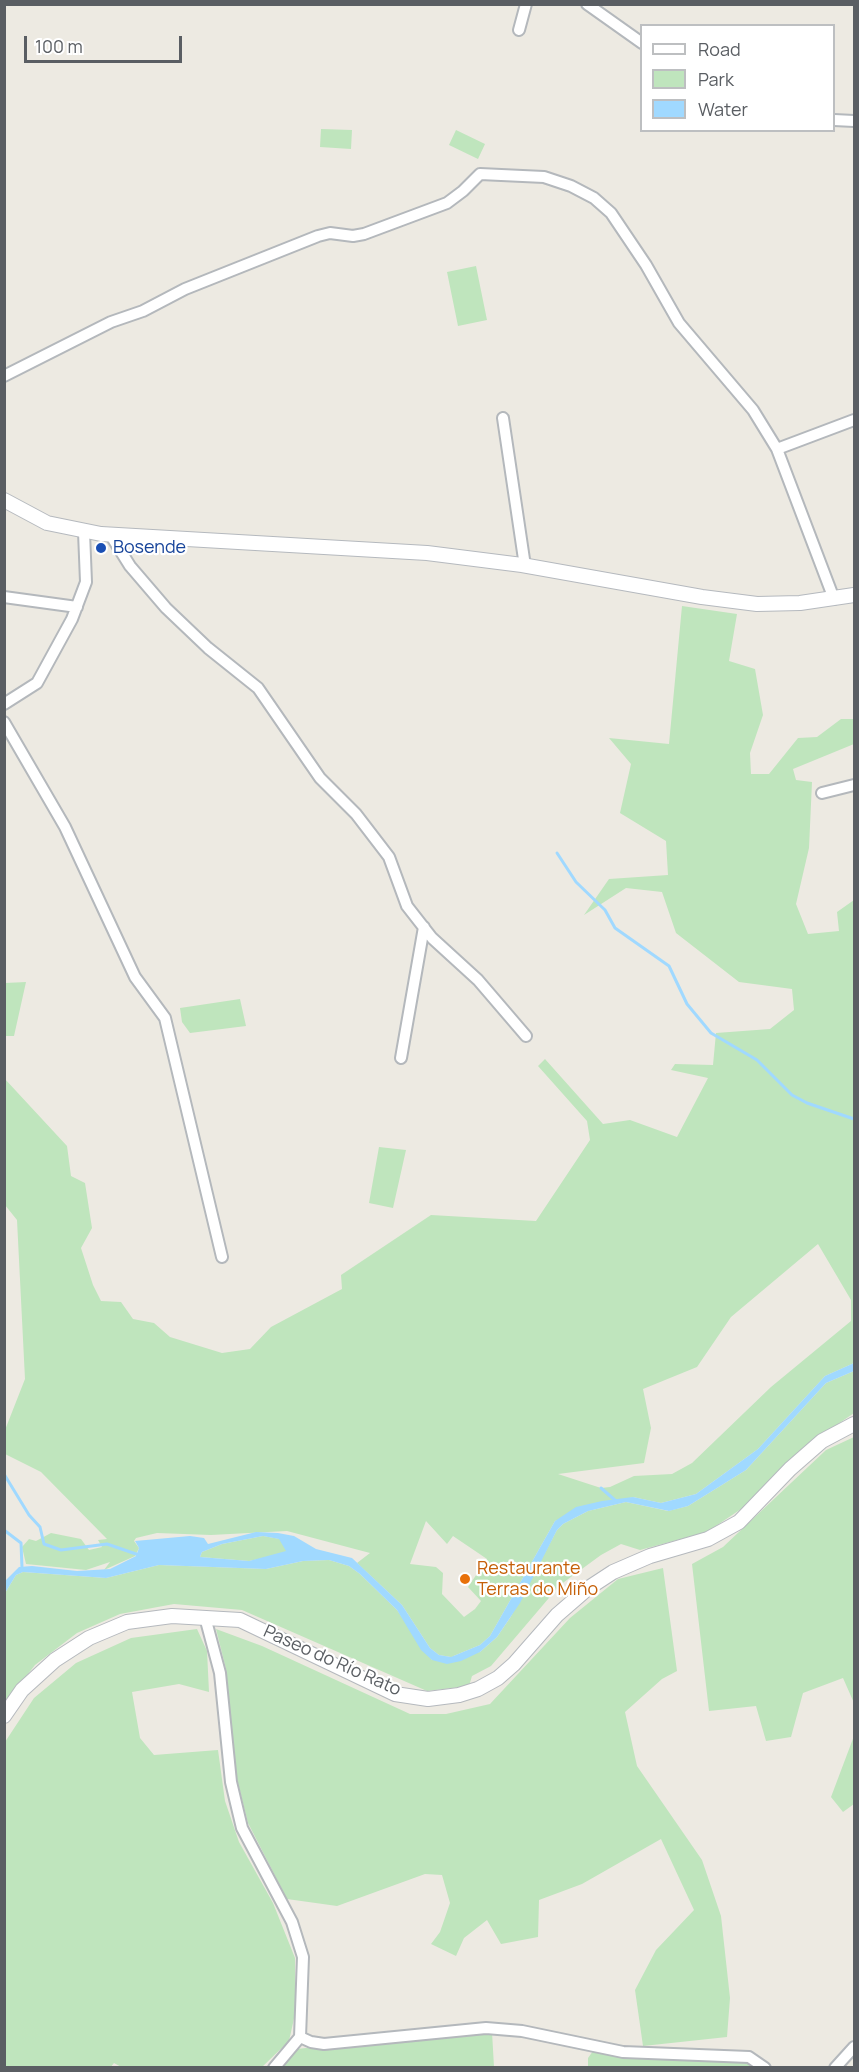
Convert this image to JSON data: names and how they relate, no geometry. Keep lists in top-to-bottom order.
{
  "streets": {
    "street": ["Paseo do Río Rato"]
  },
  "places": ["Bosende", "Restaurante Terras do Miño"],
  "legend": ["Road", "Park", "Water"],
  "scale_bar": "100 m"
}
